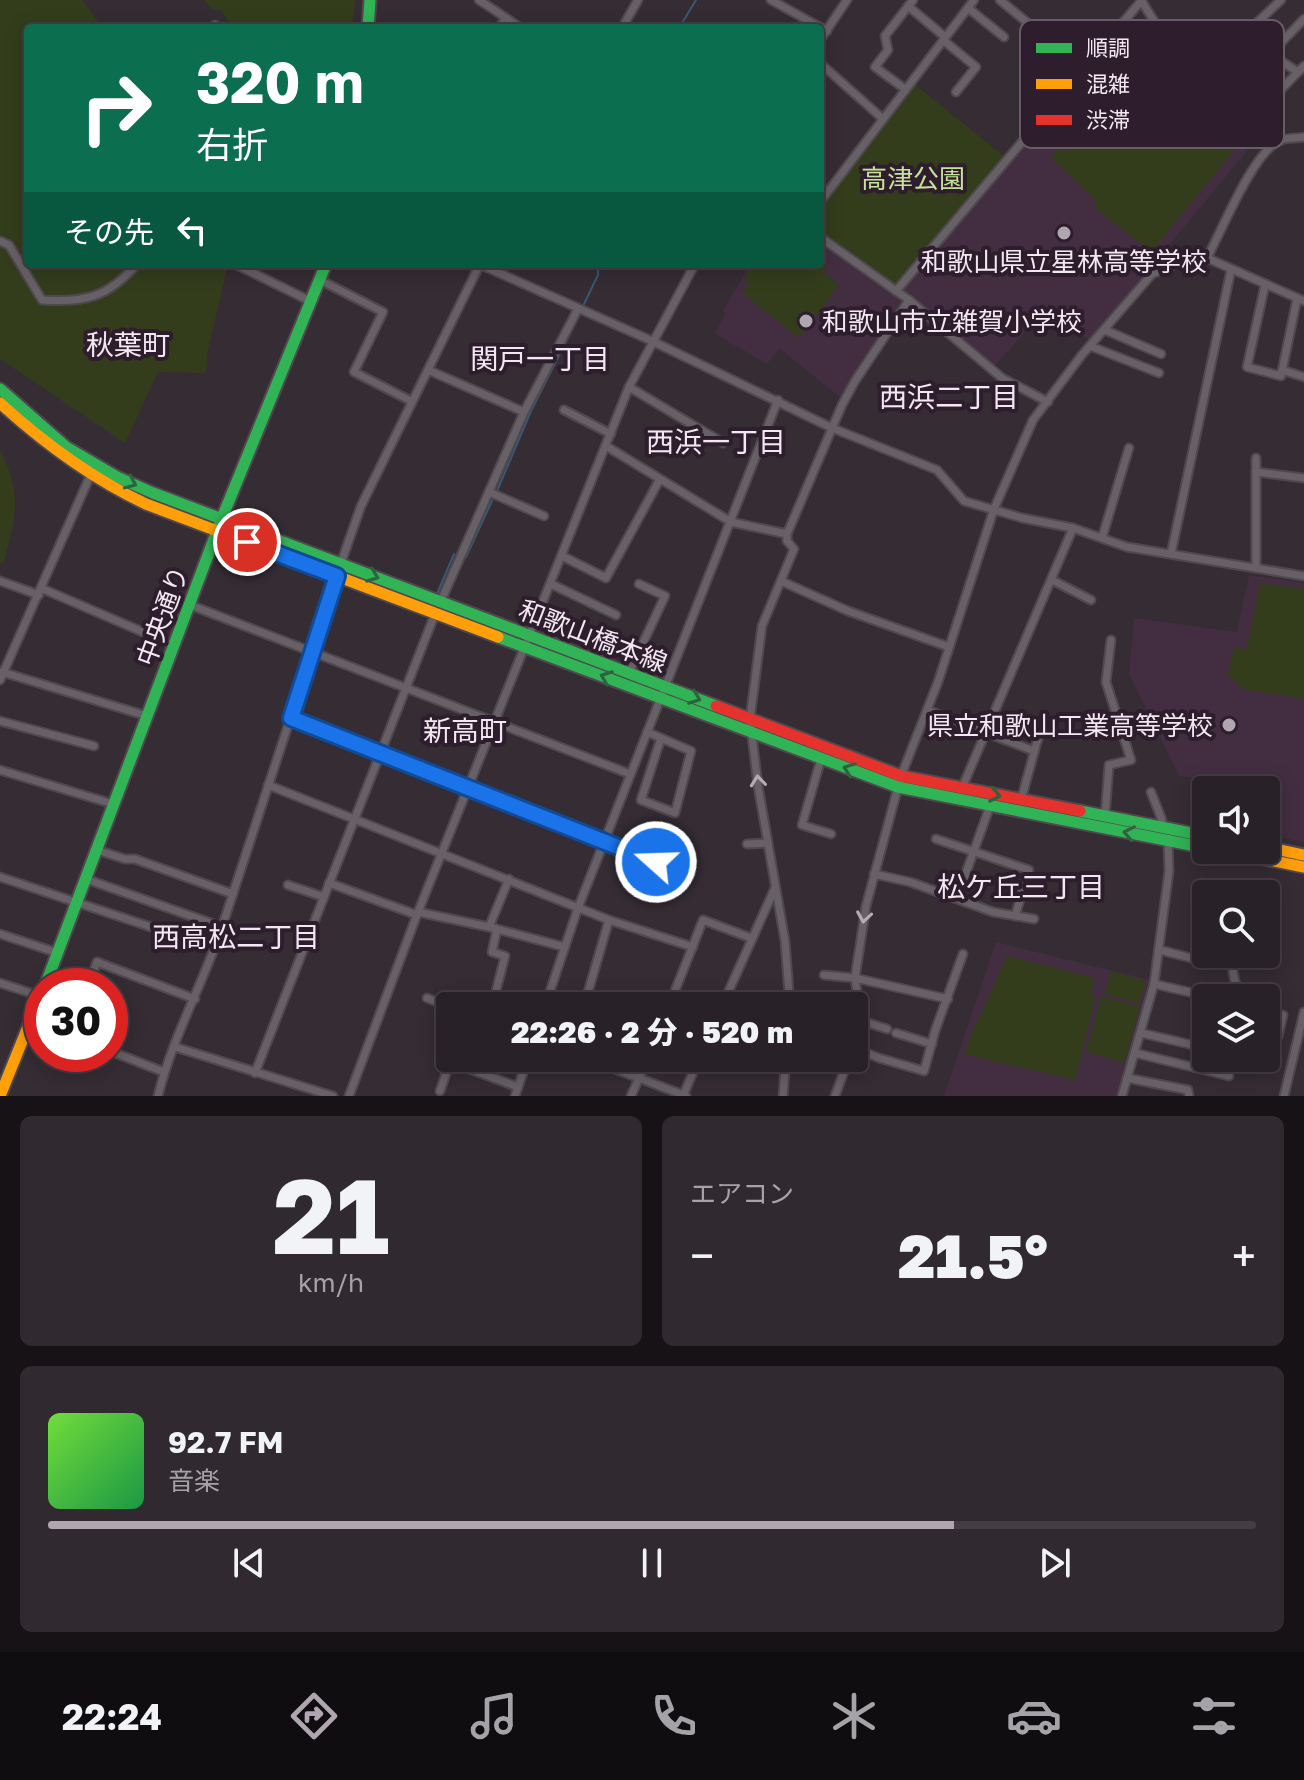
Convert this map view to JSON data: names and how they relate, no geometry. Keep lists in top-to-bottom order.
{
  "streets": {
    "main road": ["中央通り", "和歌山橋本線"]
  },
  "crossings": [
    ["中央通り", "和歌山橋本線"]
  ],
  "districts": [
    "秋葉町",
    "関戸一丁目",
    "西浜二丁目",
    "西浜一丁目",
    "新高町",
    "松ケ丘三丁目",
    "西高松二丁目"
  ],
  "parks": ["高津公園"],
  "places": ["和歌山県立星林高等学校", "和歌山市立雑賀小学校", "県立和歌山工業高等学校"],
  "legend": ["順調", "混雑", "渋滞"],
  "page": {
    "turn": ["320 m", "右折"],
    "then": "その先",
    "limit": "30",
    "trip": "22:26 · 2 分 · 520 m",
    "tile": [
      ["21", "km/h"],
      "エアコン"
    ],
    "heat": ["−", "21.5°", "+"],
    "song": ["92.7 FM", "音楽"],
    "tabs": "22:24"
  }
}
